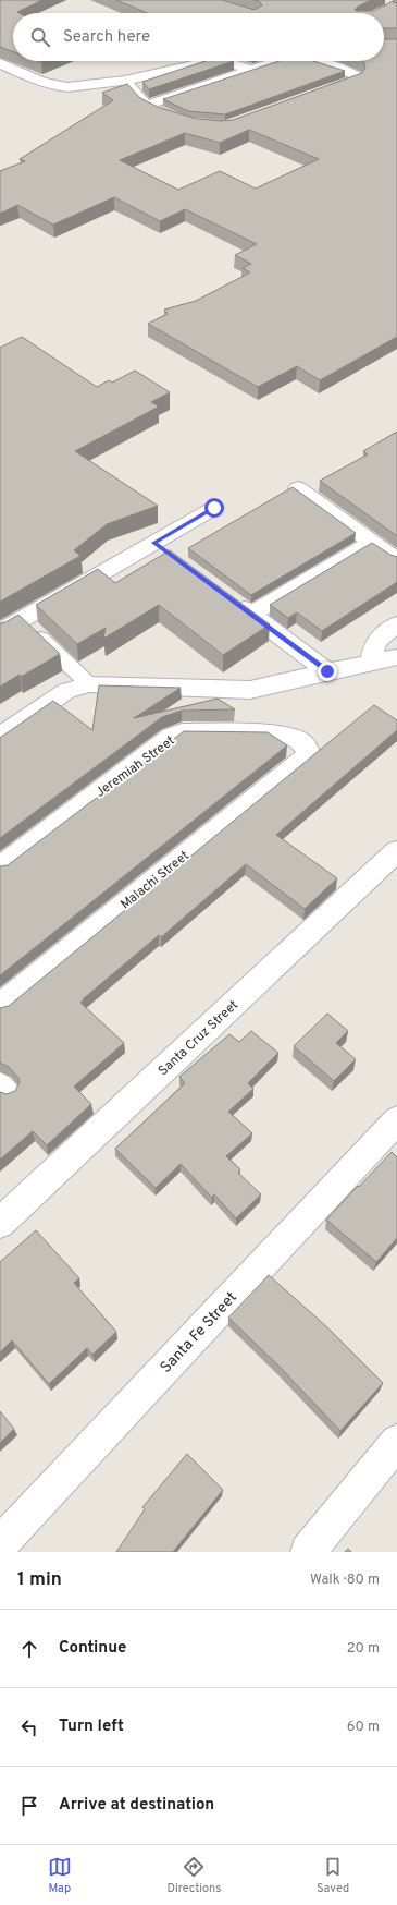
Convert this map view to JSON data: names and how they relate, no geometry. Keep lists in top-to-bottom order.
{
  "streets": {
    "street": [
      "Jeremiah Street",
      "Malachi Street",
      "Santa Cruz Street",
      "Santa Fe Street"
    ]
  },
  "crossings": [
    ["Jeremiah Street", "Malachi Street"]
  ],
  "page": {
    "search": "Search here",
    "heading": ["1 min", "Walk · 80 m"],
    "list": [
      ["Continue", "20 m"],
      ["Turn left", "60 m"],
      "Arrive at destination"
    ],
    "nav": ["Map", "Directions", "Saved"]
  }
}
